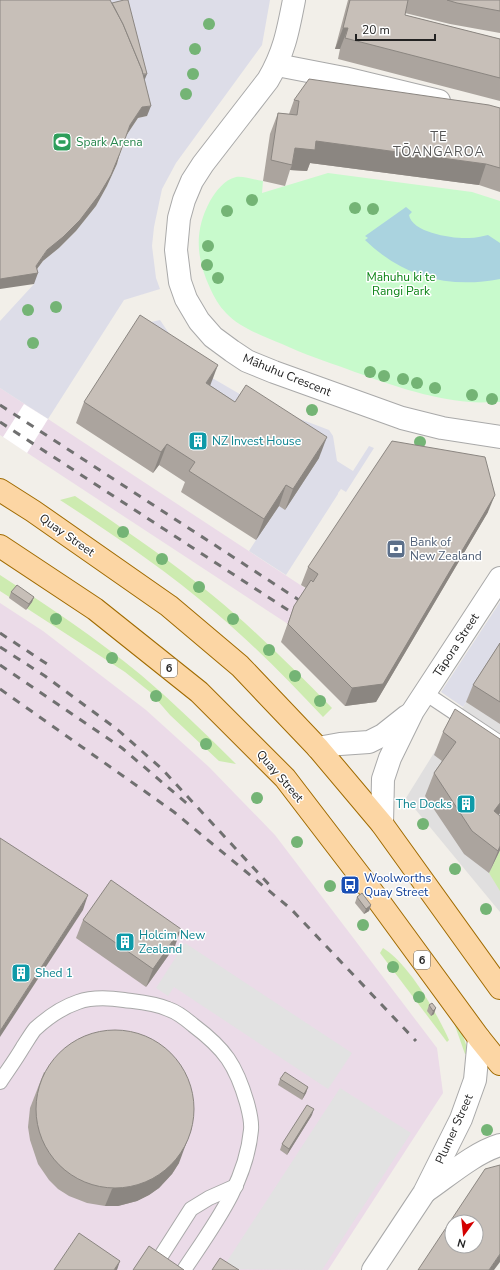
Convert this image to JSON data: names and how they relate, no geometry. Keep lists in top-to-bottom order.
{
  "streets": {
    "main road": ["Quay Street", "6"],
    "street": ["Māhuhu Crescent", "Tāpora Street", "Plumer Street"]
  },
  "crossings": [
    ["Quay Street", "Tāpora Street"],
    ["Quay Street", "Plumer Street"]
  ],
  "districts": ["TE TŌANGAROA"],
  "parks": ["Māhuhu ki te Rangi Park"],
  "places": {
    "sports": ["Spark Arena"],
    "building": [
      "NZ Invest House",
      "The Docks",
      "Holcim New Zealand",
      "Shed 1"
    ],
    "bank": ["Bank of New Zealand"],
    "bus stop": ["Woolworths Quay Street"]
  },
  "scale_bar": "20 m",
  "north": "bottom"
}
